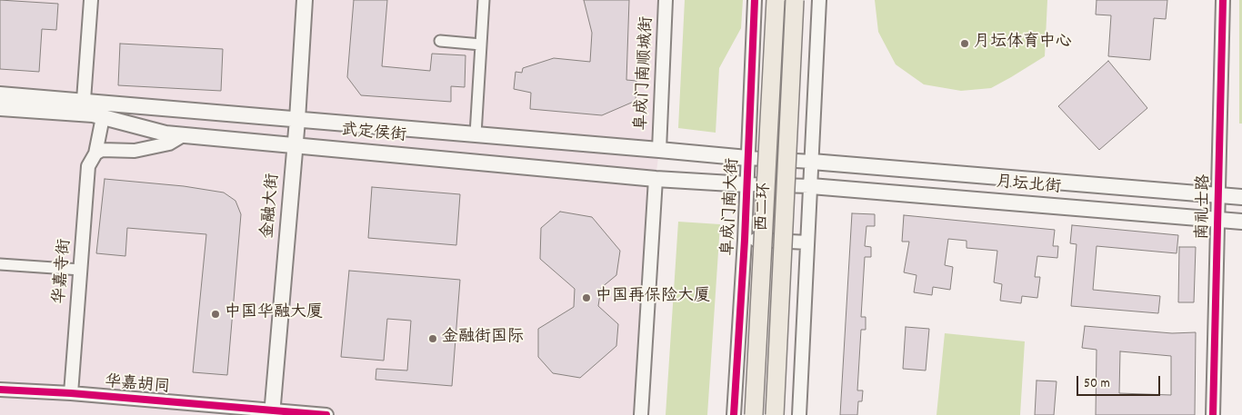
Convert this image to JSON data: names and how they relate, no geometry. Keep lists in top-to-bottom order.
{
  "streets": {
    "highway": ["西二环"],
    "main road": ["武定侯街", "月坛北街", "金融大街"],
    "street": [
      "阜成门南顺城街",
      "阜成门南大街",
      "南礼士路",
      "华嘉寺街",
      "华嘉胡同"
    ]
  },
  "crossings": [
    ["阜成门南顺城街", "武定侯街"],
    ["武定侯街", "金融大街"],
    ["武定侯街", "阜成门南大街"],
    ["武定侯街", "华嘉寺街"],
    ["月坛北街", "南礼士路"],
    ["金融大街", "华嘉胡同"],
    ["华嘉寺街", "华嘉胡同"]
  ],
  "places": [
    "月坛体育中心",
    "中国再保险大厦",
    "中国华融大厦",
    "金融街国际"
  ],
  "scale_bar": "50 m"
}
